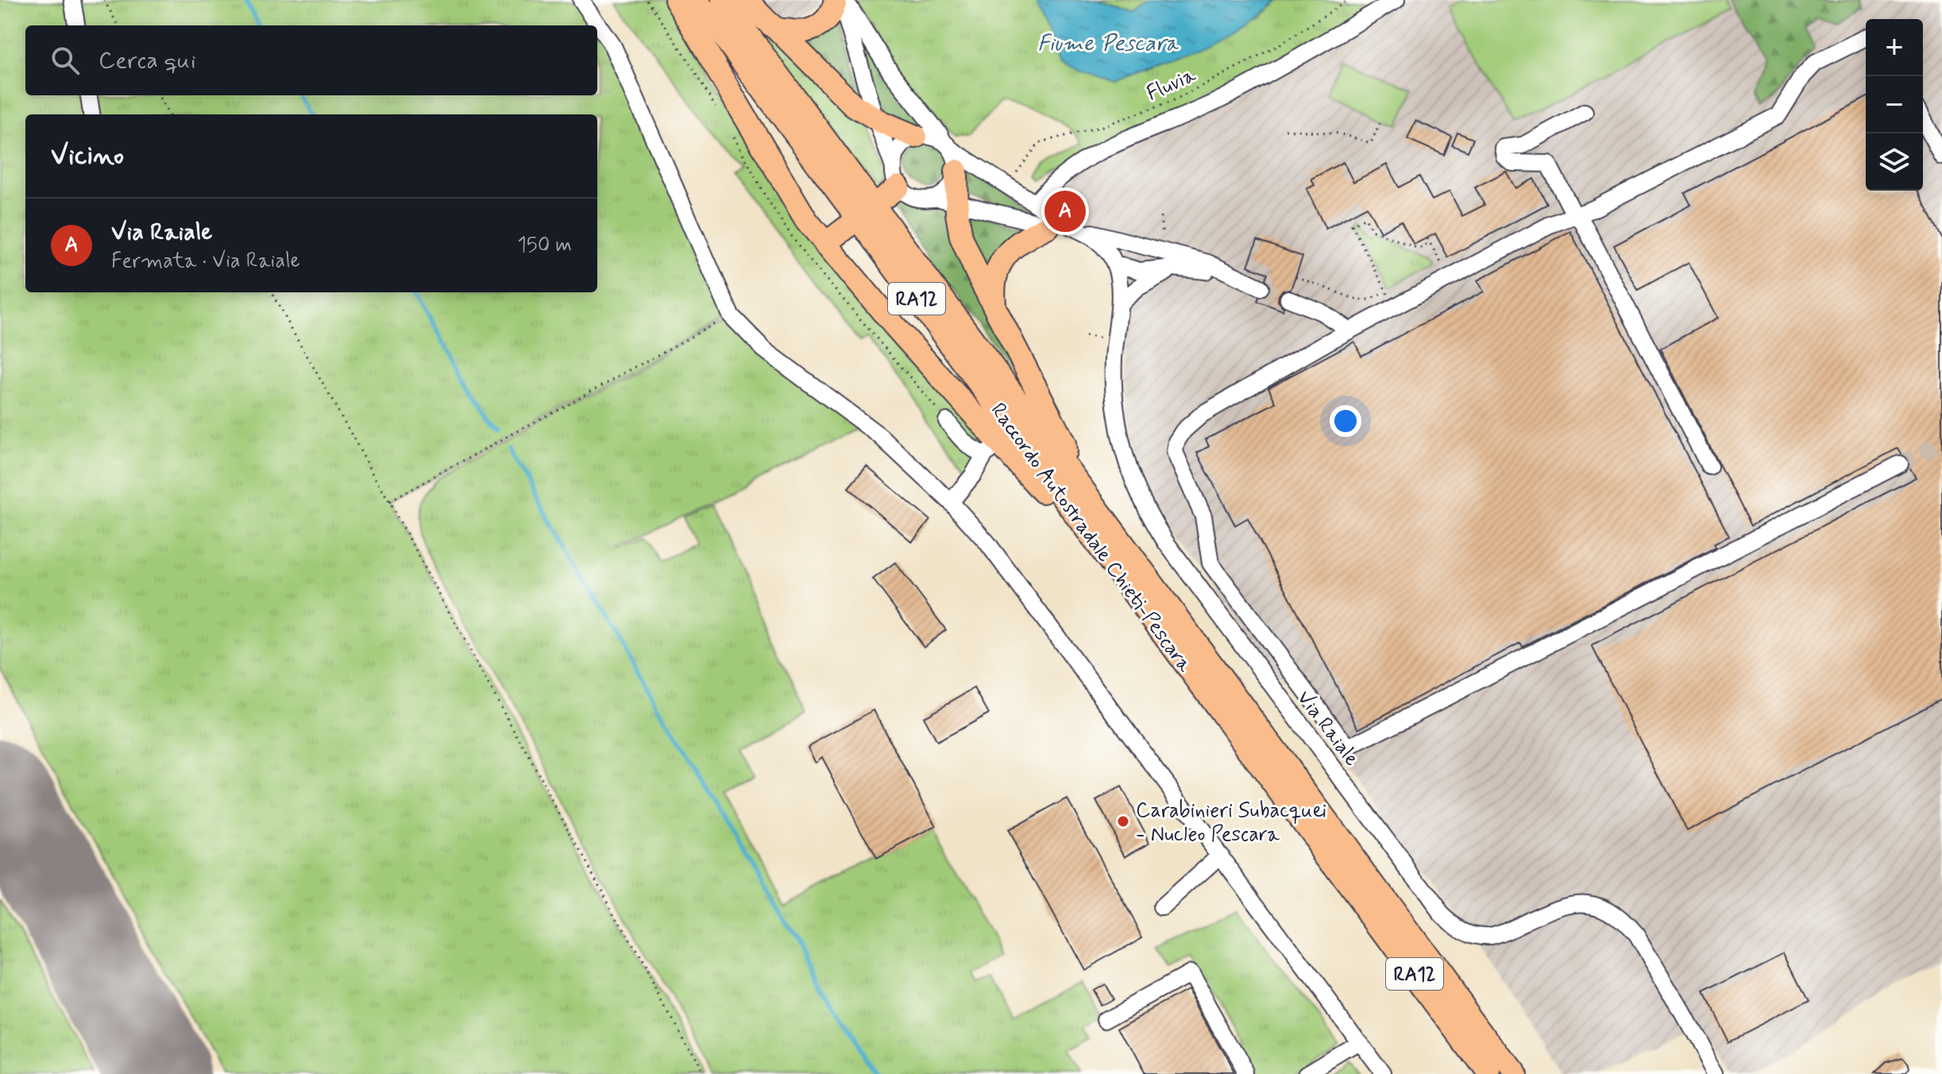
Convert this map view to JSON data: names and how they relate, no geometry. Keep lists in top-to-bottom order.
{
  "streets": {
    "highway": ["RA12", "Raccordo Autostradale Chieti-Pescara"],
    "street": ["Via Raiale"],
    "path": ["Fluvia"]
  },
  "water": ["Fiume Pescara"],
  "places": ["Carabinieri Subacquei - Nucleo Pescara"],
  "page": {
    "map_buttons": ["+", "−"],
    "search": "Cerca qui",
    "heading": "Vicino",
    "pins": "A",
    "list": [
      {
        "mark": "A",
        "name": "Via Raiale",
        "note": "Fermata · Via Raiale",
        "value": "150 m"
      }
    ]
  }
}
